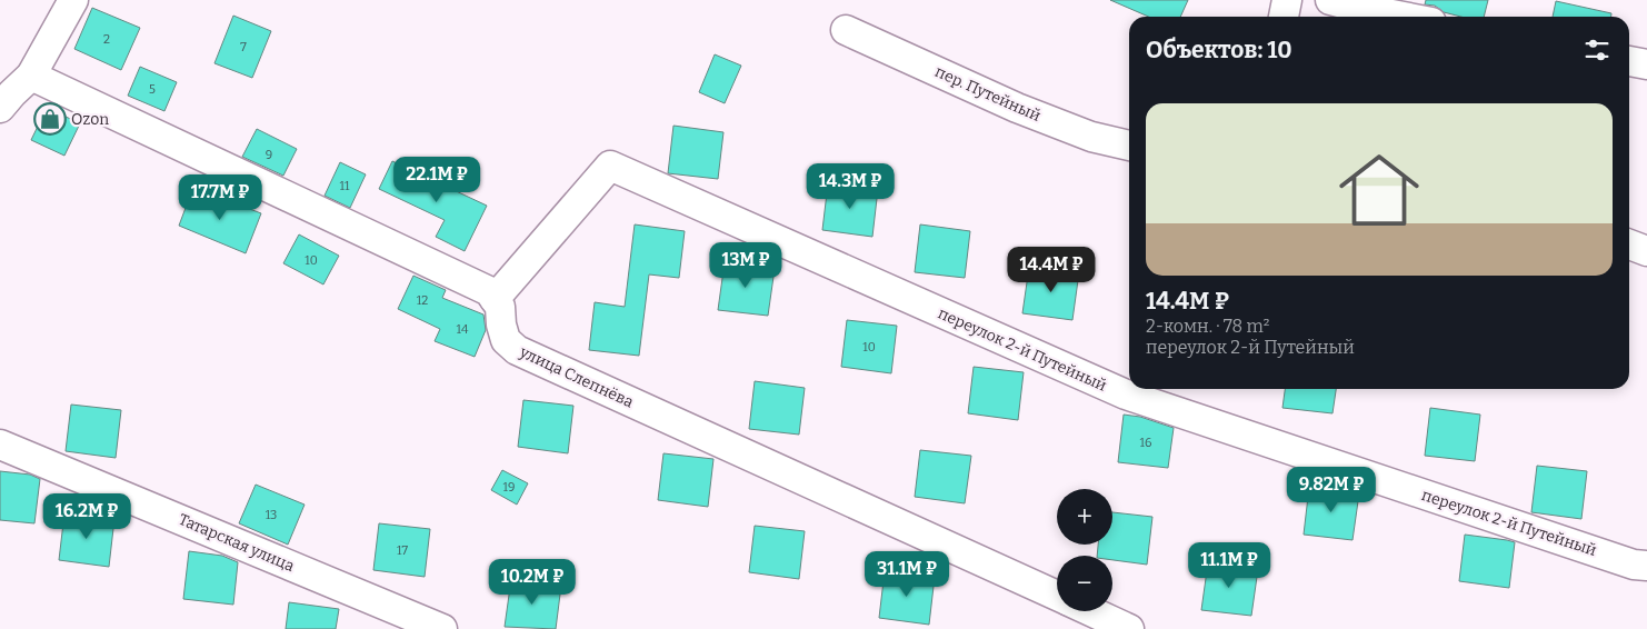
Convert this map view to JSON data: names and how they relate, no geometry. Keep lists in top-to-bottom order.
{
  "streets": {
    "street": [
      "пер. Путейный",
      "переулок 2-й Путейный",
      "улица Слепнёва",
      "Татарская улица"
    ]
  },
  "crossings": [
    ["переулок 2-й Путейный", "улица Слепнёва"]
  ],
  "places": {
    "shop": ["Ozon"]
  },
  "house_numbers": [
    "2",
    "7",
    "5",
    "9",
    "11",
    "10",
    "12",
    "14",
    "10",
    "16",
    "19",
    "13",
    "17"
  ],
  "page": {
    "heading": "Объектов: 10",
    "list": [
      {
        "name": "14.4M ₽",
        "note": "2-комн. · 78 m² · переулок 2-й Путейный"
      }
    ],
    "price": [
      "22.1M ₽",
      "14.3M ₽",
      "17.7M ₽",
      "13M ₽",
      "14.4M ₽",
      "9.82M ₽",
      "16.2M ₽",
      "11.1M ₽",
      "31.1M ₽",
      "10.2M ₽"
    ],
    "map_buttons": ["+", "−"]
  }
}
